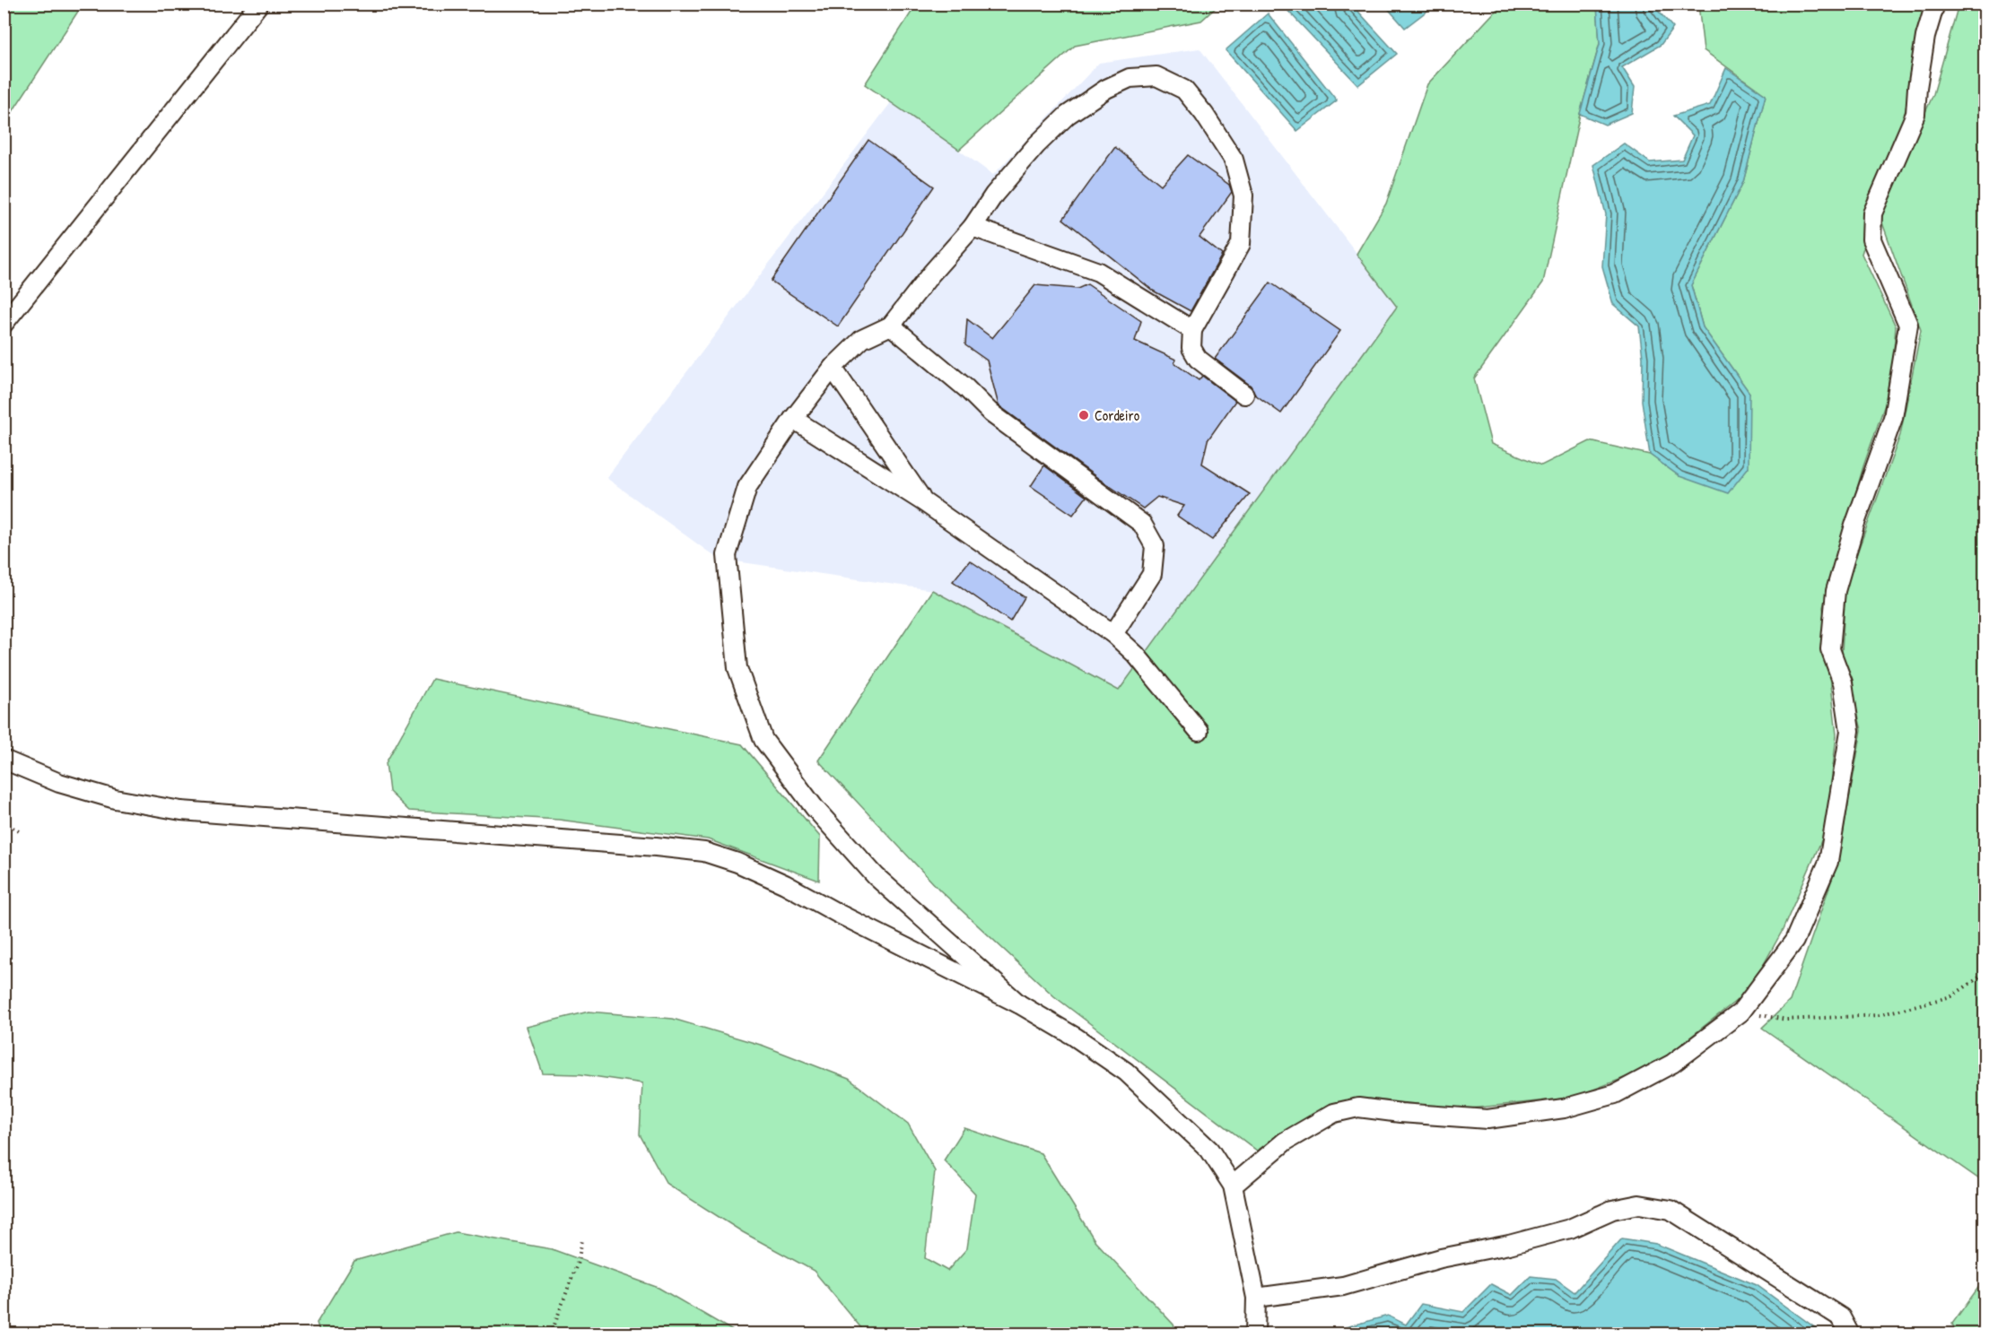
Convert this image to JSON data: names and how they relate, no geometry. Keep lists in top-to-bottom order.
{
  "places": ["Cordeiro"]
}
